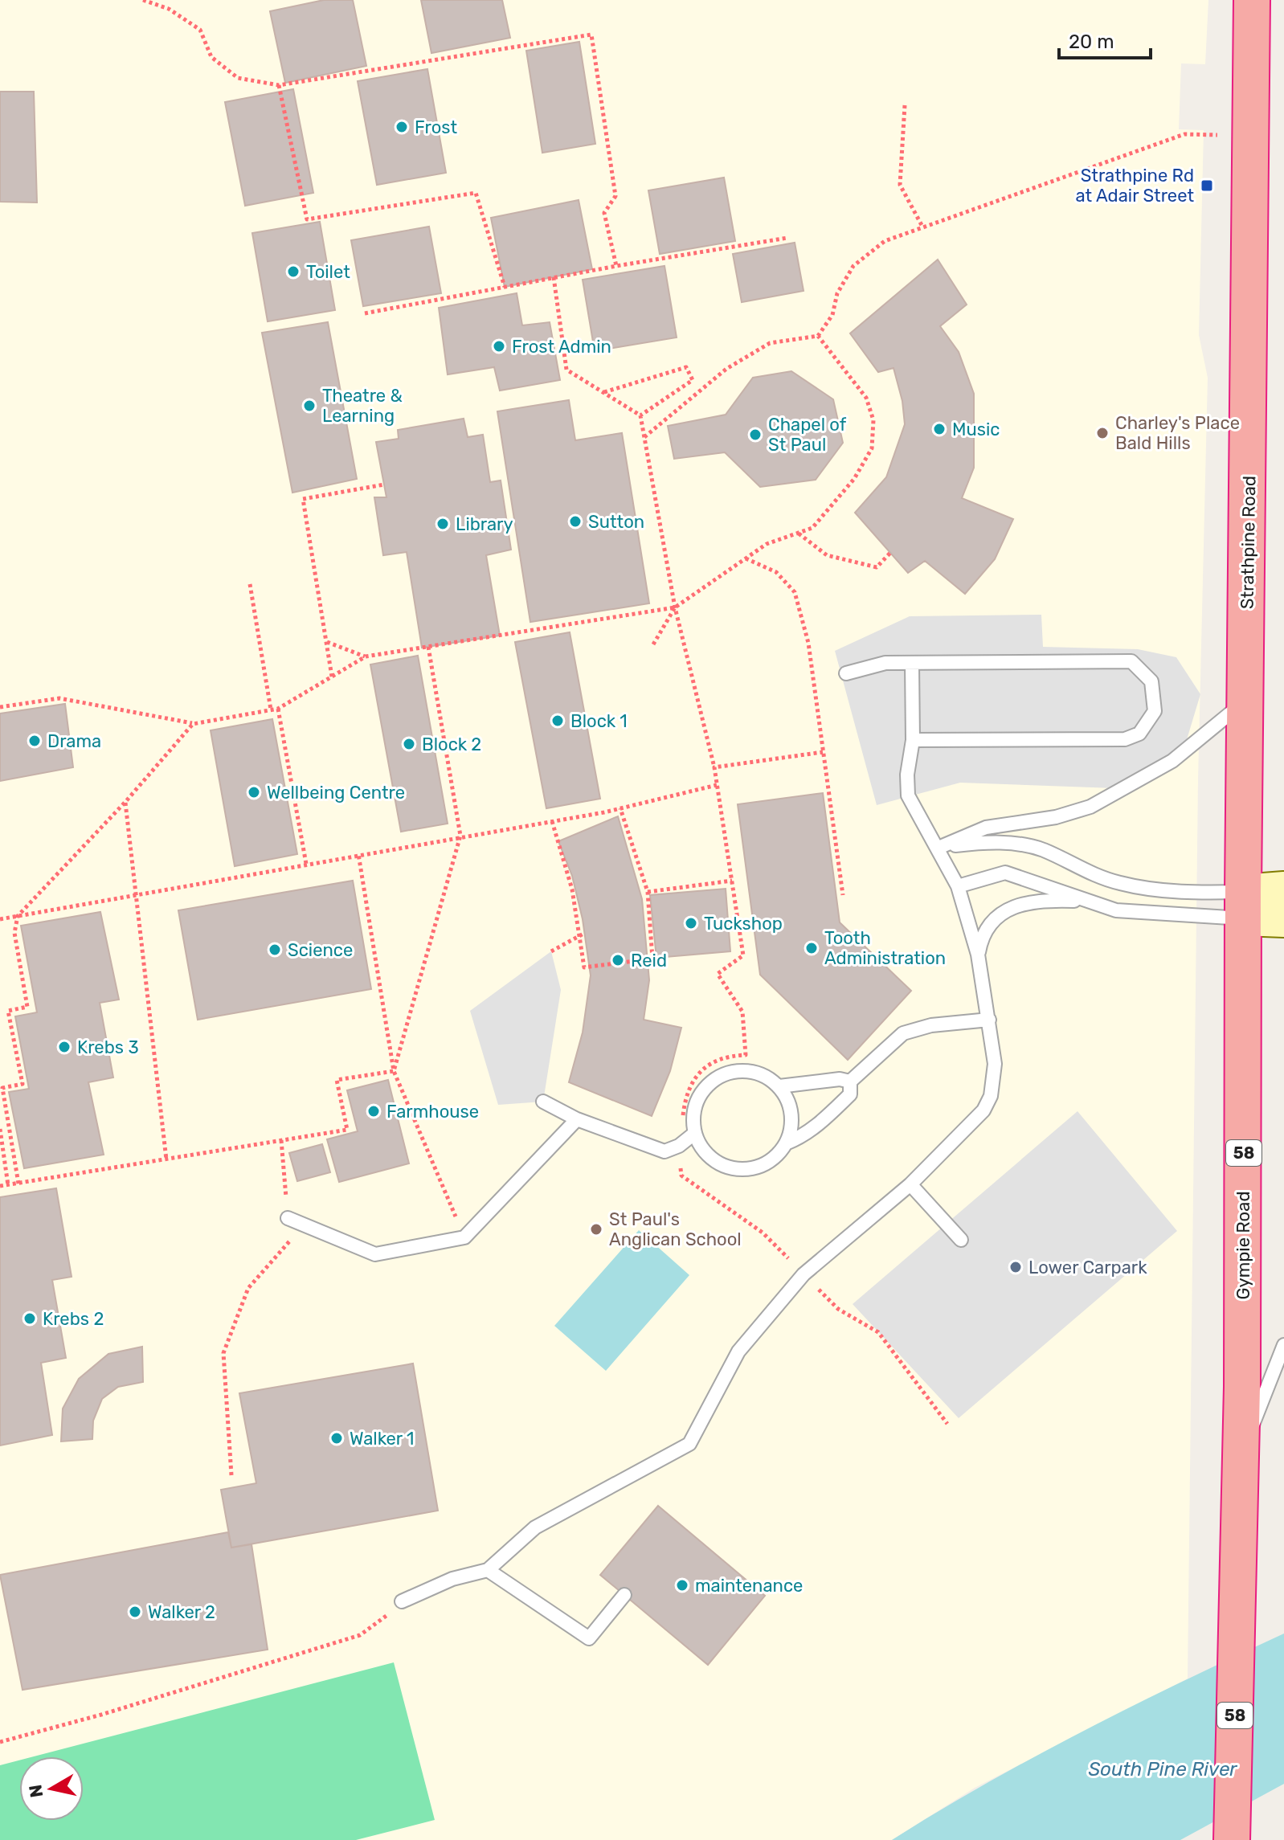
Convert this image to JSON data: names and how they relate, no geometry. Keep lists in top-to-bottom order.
{
  "streets": {
    "highway": ["Strathpine Road", "58", "Gympie Road"]
  },
  "crossings": [
    ["Strathpine Road", "Gympie Road"]
  ],
  "water": ["South Pine River"],
  "places": {
    "other": [
      "Frost",
      "Toilet",
      "Frost Admin",
      "Theatre & Learning",
      "Music",
      "Charley's Place Bald Hills",
      "Chapel of St Paul",
      "Sutton",
      "Library",
      "Block 1",
      "Drama",
      "Block 2",
      "Wellbeing Centre",
      "Tuckshop",
      "Tooth Administration",
      "Science",
      "Reid",
      "Krebs 3",
      "Farmhouse",
      "St Paul's Anglican School",
      "Lower Carpark",
      "Krebs 2",
      "Walker 1",
      "maintenance",
      "Walker 2"
    ],
    "transit": ["Strathpine Rd at Adair Street"]
  },
  "scale_bar": "20 m",
  "north": "left"
}
